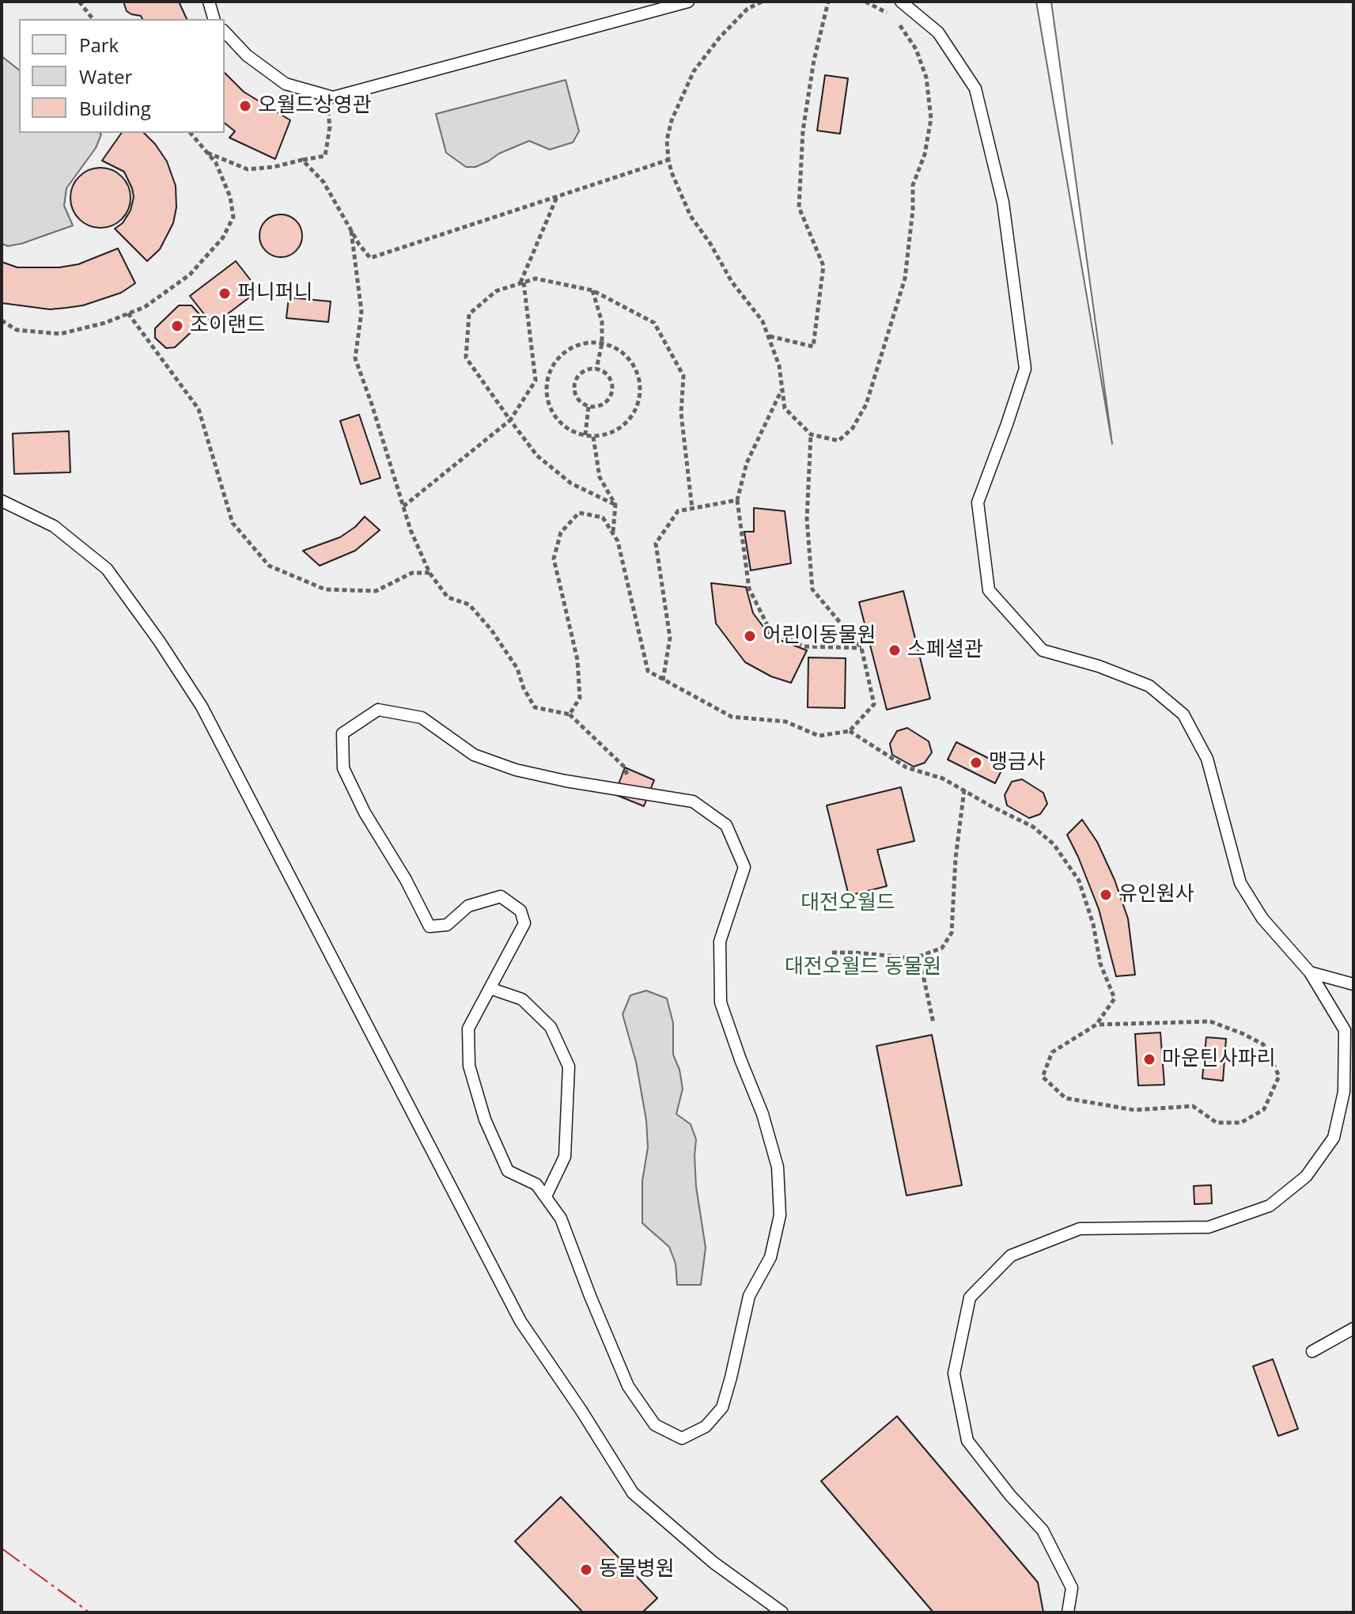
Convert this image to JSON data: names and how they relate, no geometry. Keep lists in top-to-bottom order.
{
  "parks": ["대전오월드", "대전오월드 동물원"],
  "places": [
    "오월드상영관",
    "퍼니퍼니",
    "조이랜드",
    "어린이동물원",
    "스페셜관",
    "맹금사",
    "유인원사",
    "마운틴사파리",
    "동물병원"
  ],
  "legend": ["Park", "Water", "Building"]
}
